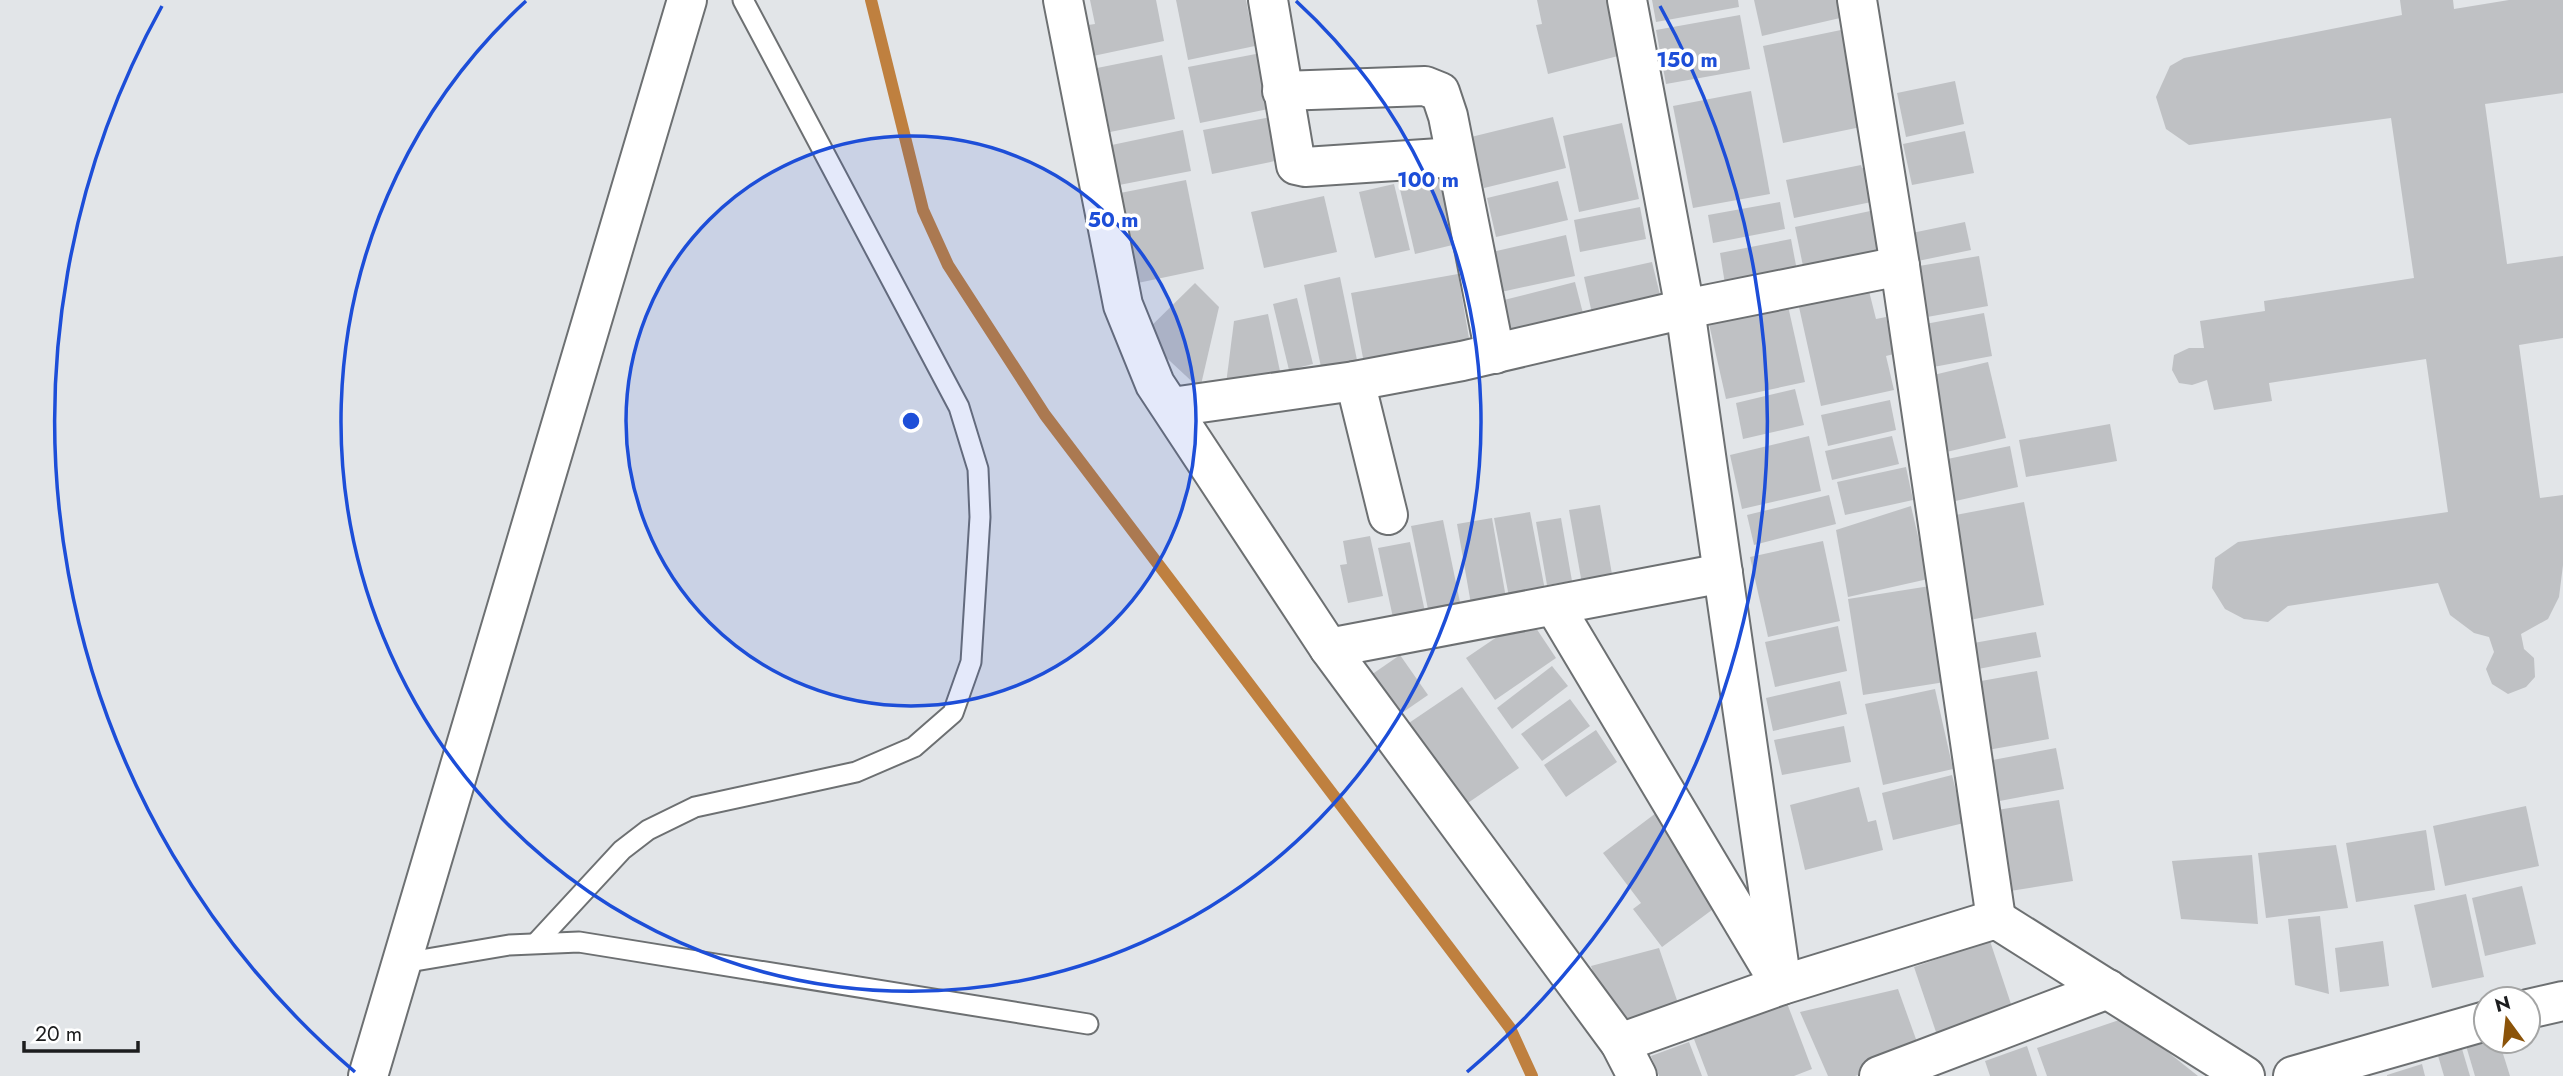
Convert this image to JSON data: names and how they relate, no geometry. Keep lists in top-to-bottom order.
{
  "scale_bar": "20 m",
  "north": "top",
  "rings": ["150 m", "100 m", "50 m"]
}
